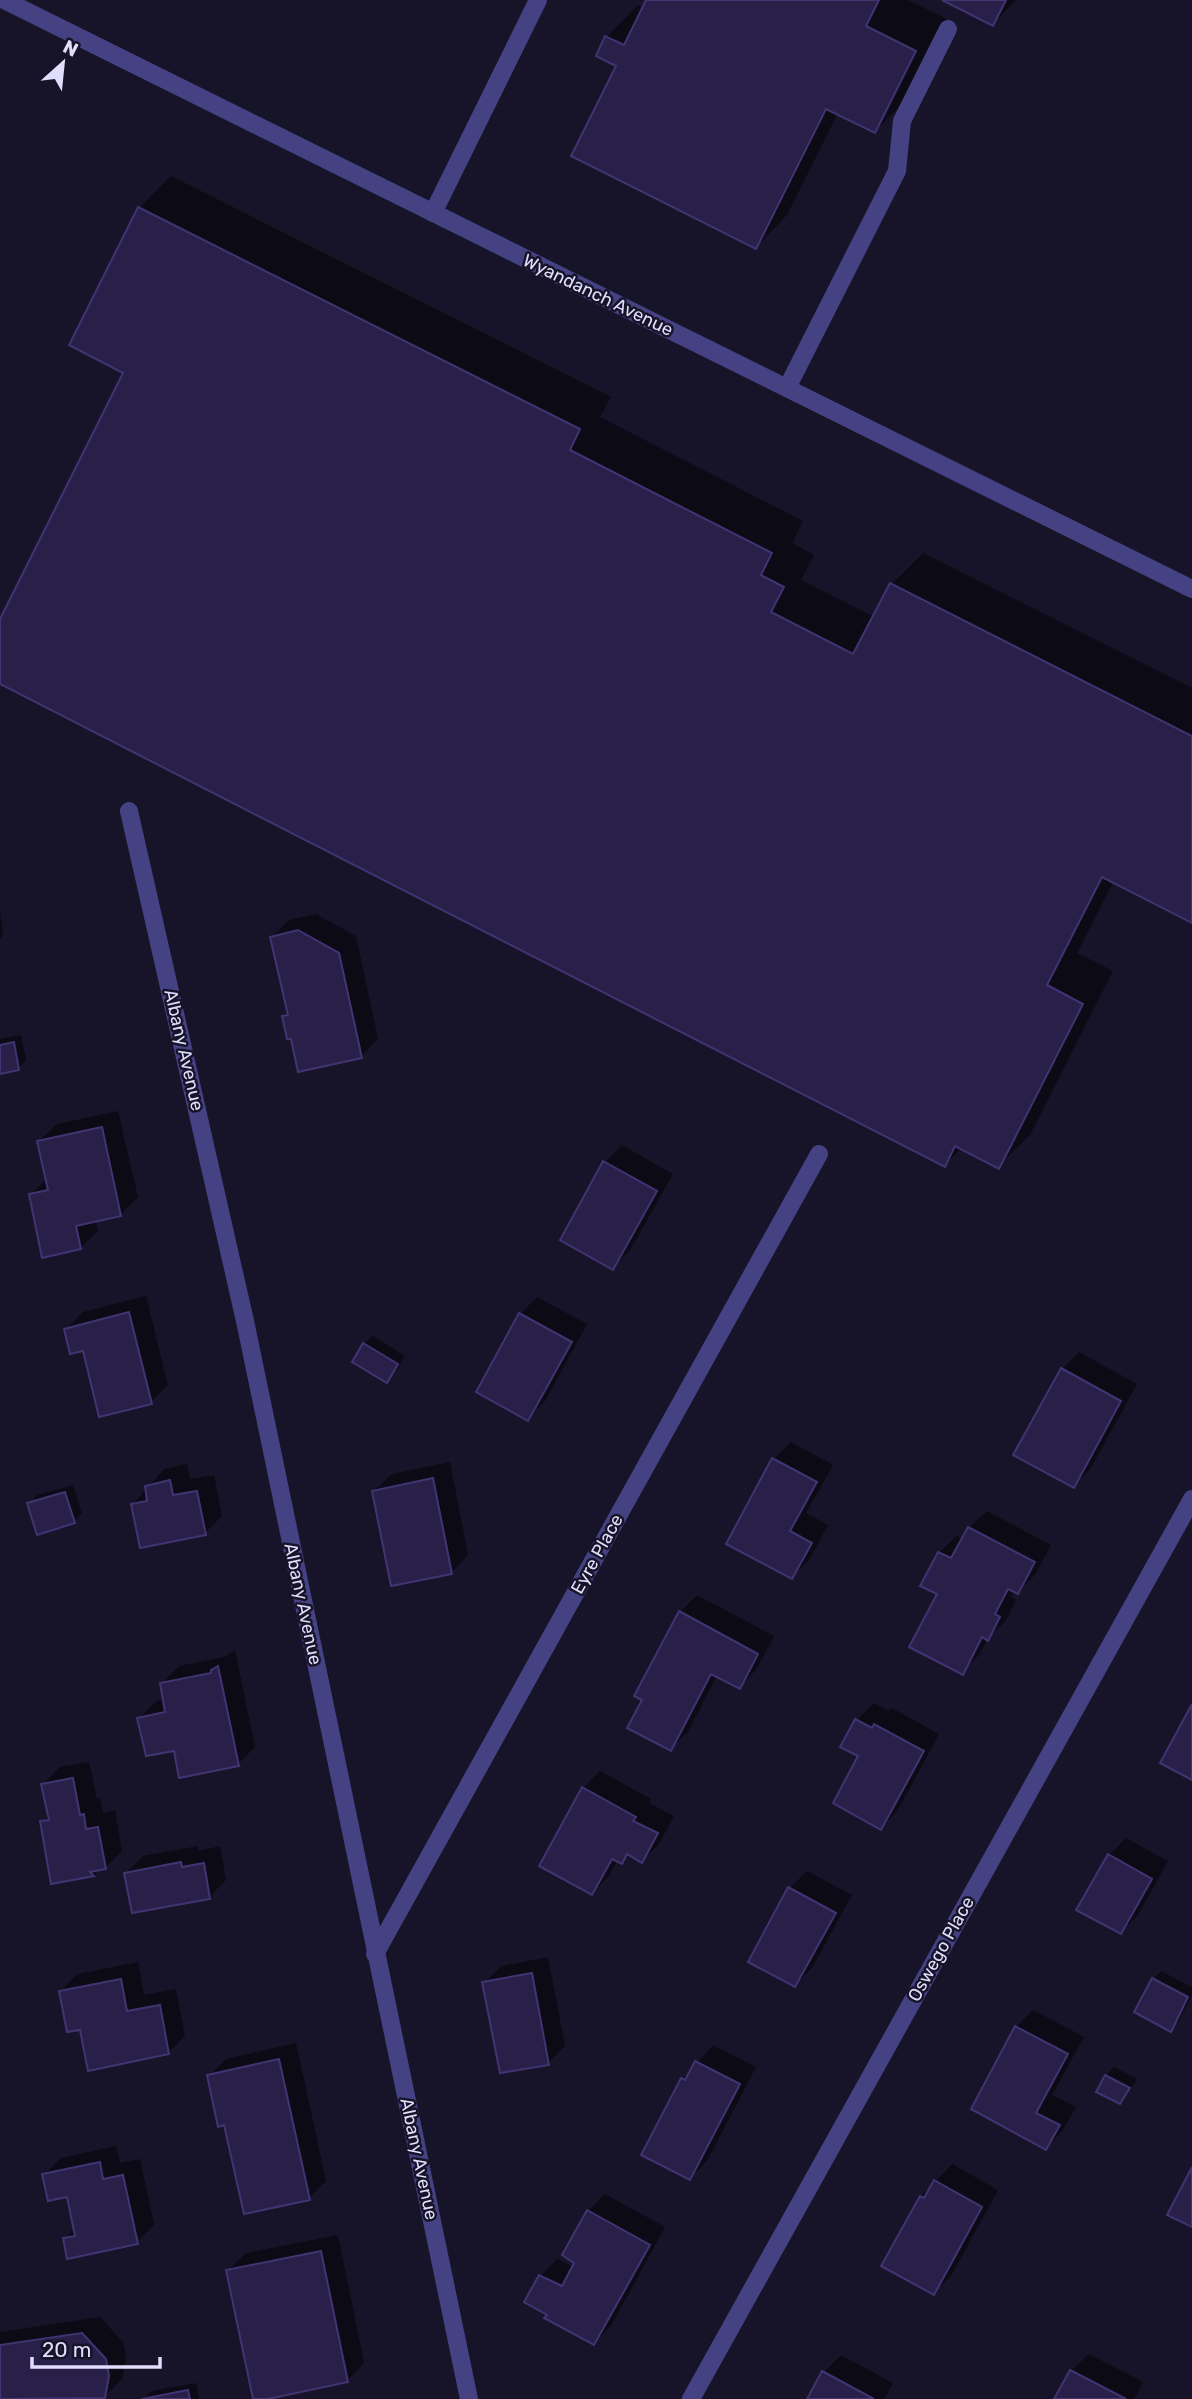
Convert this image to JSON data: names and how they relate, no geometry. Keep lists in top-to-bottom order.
{
  "streets": {
    "street": [
      "Wyandanch Avenue",
      "Albany Avenue",
      "Eyre Place",
      "Oswego Place"
    ]
  },
  "crossings": [
    ["Albany Avenue", "Eyre Place"]
  ],
  "scale_bar": "20 m",
  "north": "top right"
}
